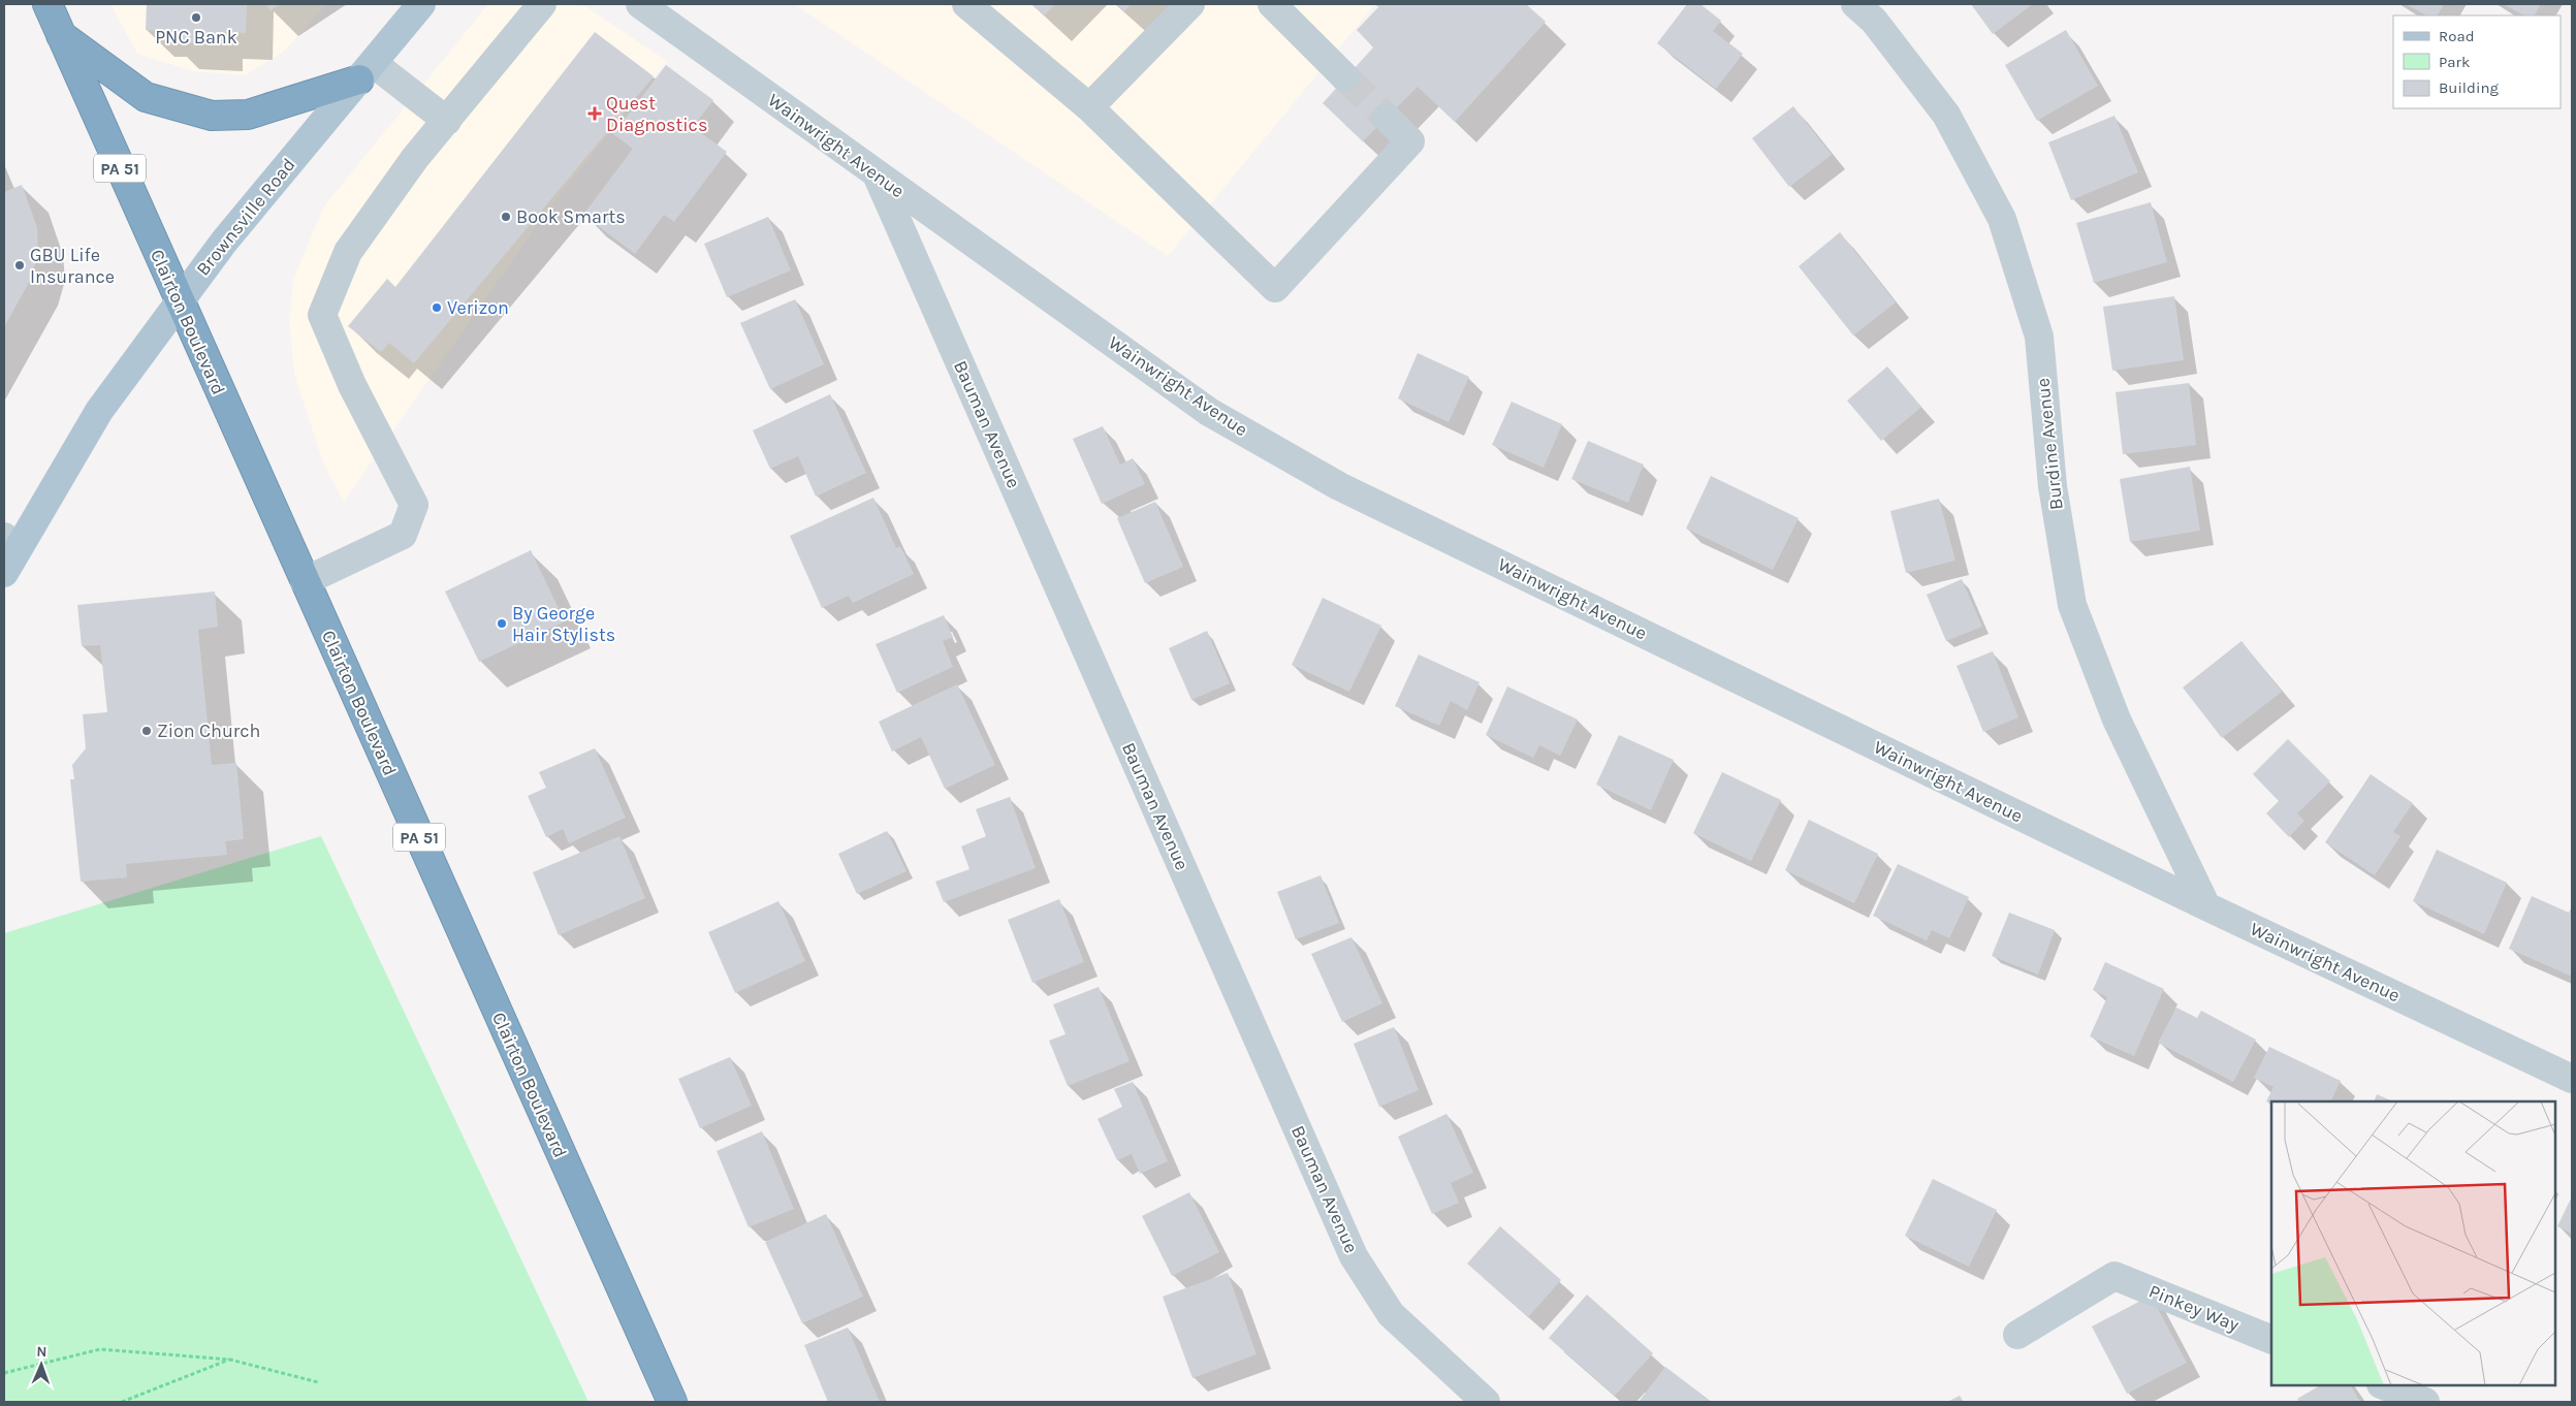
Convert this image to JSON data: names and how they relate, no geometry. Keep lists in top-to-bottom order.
{
  "streets": {
    "highway": ["PA 51", "Clairton Boulevard"],
    "main road": ["Brownsville Road"],
    "street": [
      "Wainwright Avenue",
      "Bauman Avenue",
      "Burdine Avenue",
      "Pinkey Way"
    ]
  },
  "crossings": [
    ["Wainwright Avenue", "Bauman Avenue"],
    ["Wainwright Avenue", "Burdine Avenue"],
    ["Brownsville Road", "Clairton Boulevard"]
  ],
  "places": {
    "other": [
      "PNC Bank",
      "Book Smarts",
      "GBU Life Insurance",
      "Verizon",
      "By George Hair Stylists",
      "Zion Church"
    ],
    "health": ["Quest Diagnostics"]
  },
  "legend": ["Road", "Park", "Building"],
  "north": "top"
}
